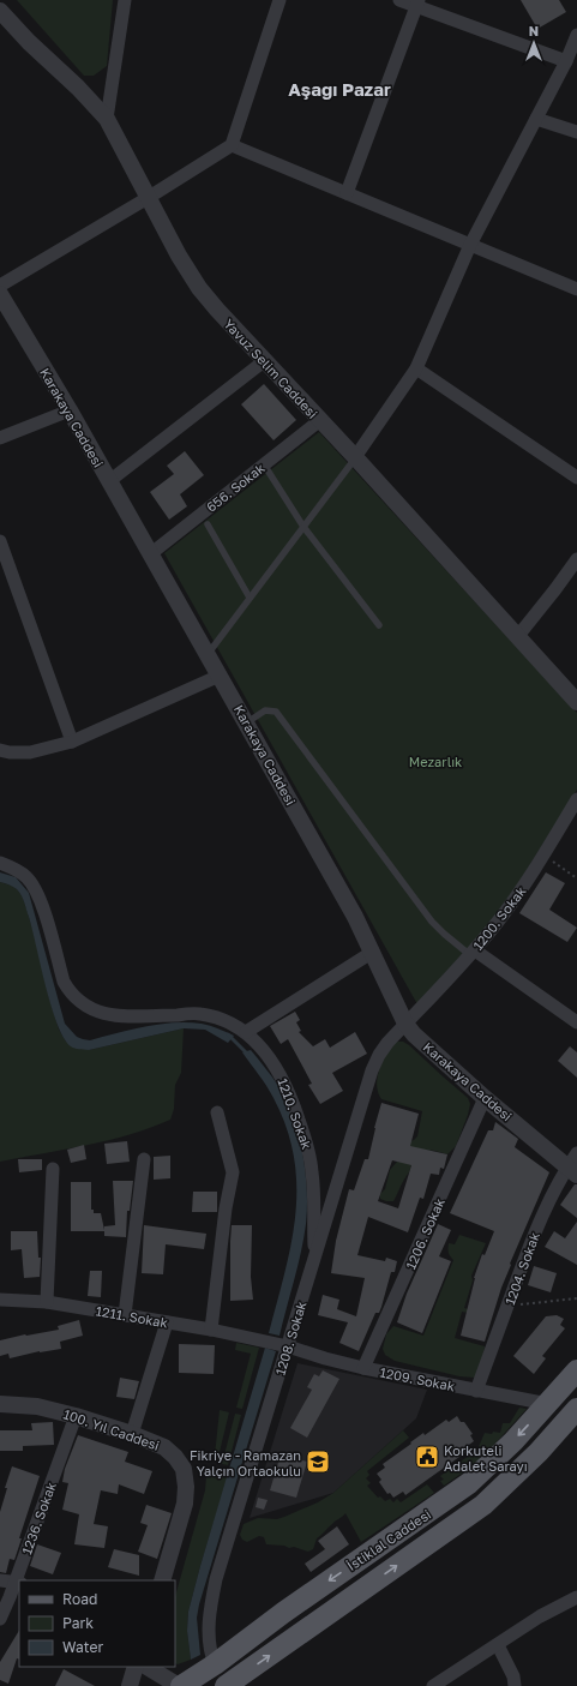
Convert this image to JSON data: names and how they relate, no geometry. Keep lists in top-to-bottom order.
{
  "streets": {
    "main road": ["İstiklal Caddesi"],
    "street": [
      "Yavuz Selim Caddesi",
      "Karakaya Caddesi",
      "656. Sokak",
      "1200. Sokak",
      "1210. Sokak",
      "1206. Sokak",
      "1204. Sokak",
      "1211. Sokak",
      "1208. Sokak",
      "1209. Sokak",
      "100. Yıl Caddesi",
      "1236. Sokak"
    ]
  },
  "crossings": [
    ["Yavuz Selim Caddesi", "656. Sokak"],
    ["Karakaya Caddesi", "656. Sokak"],
    ["Karakaya Caddesi", "1200. Sokak"],
    ["Karakaya Caddesi", "1206. Sokak"],
    ["Karakaya Caddesi", "1204. Sokak"],
    ["Karakaya Caddesi", "1208. Sokak"],
    ["1200. Sokak", "1208. Sokak"],
    ["1210. Sokak", "1208. Sokak"],
    ["1206. Sokak", "1209. Sokak"],
    ["1204. Sokak", "1209. Sokak"],
    ["1211. Sokak", "1209. Sokak"],
    ["1208. Sokak", "1209. Sokak"],
    ["1208. Sokak", "İstiklal Caddesi"],
    ["1209. Sokak", "İstiklal Caddesi"],
    ["100. Yıl Caddesi", "1236. Sokak"]
  ],
  "districts": ["Aşağı Pazar"],
  "parks": ["Mezarlık"],
  "places": {
    "public building": ["Korkuteli Adalet Sarayı"],
    "school or university": ["Fikriye - Ramazan Yalçın Ortaokulu"]
  },
  "legend": ["Road", "Park", "Water"],
  "north": "top"
}
